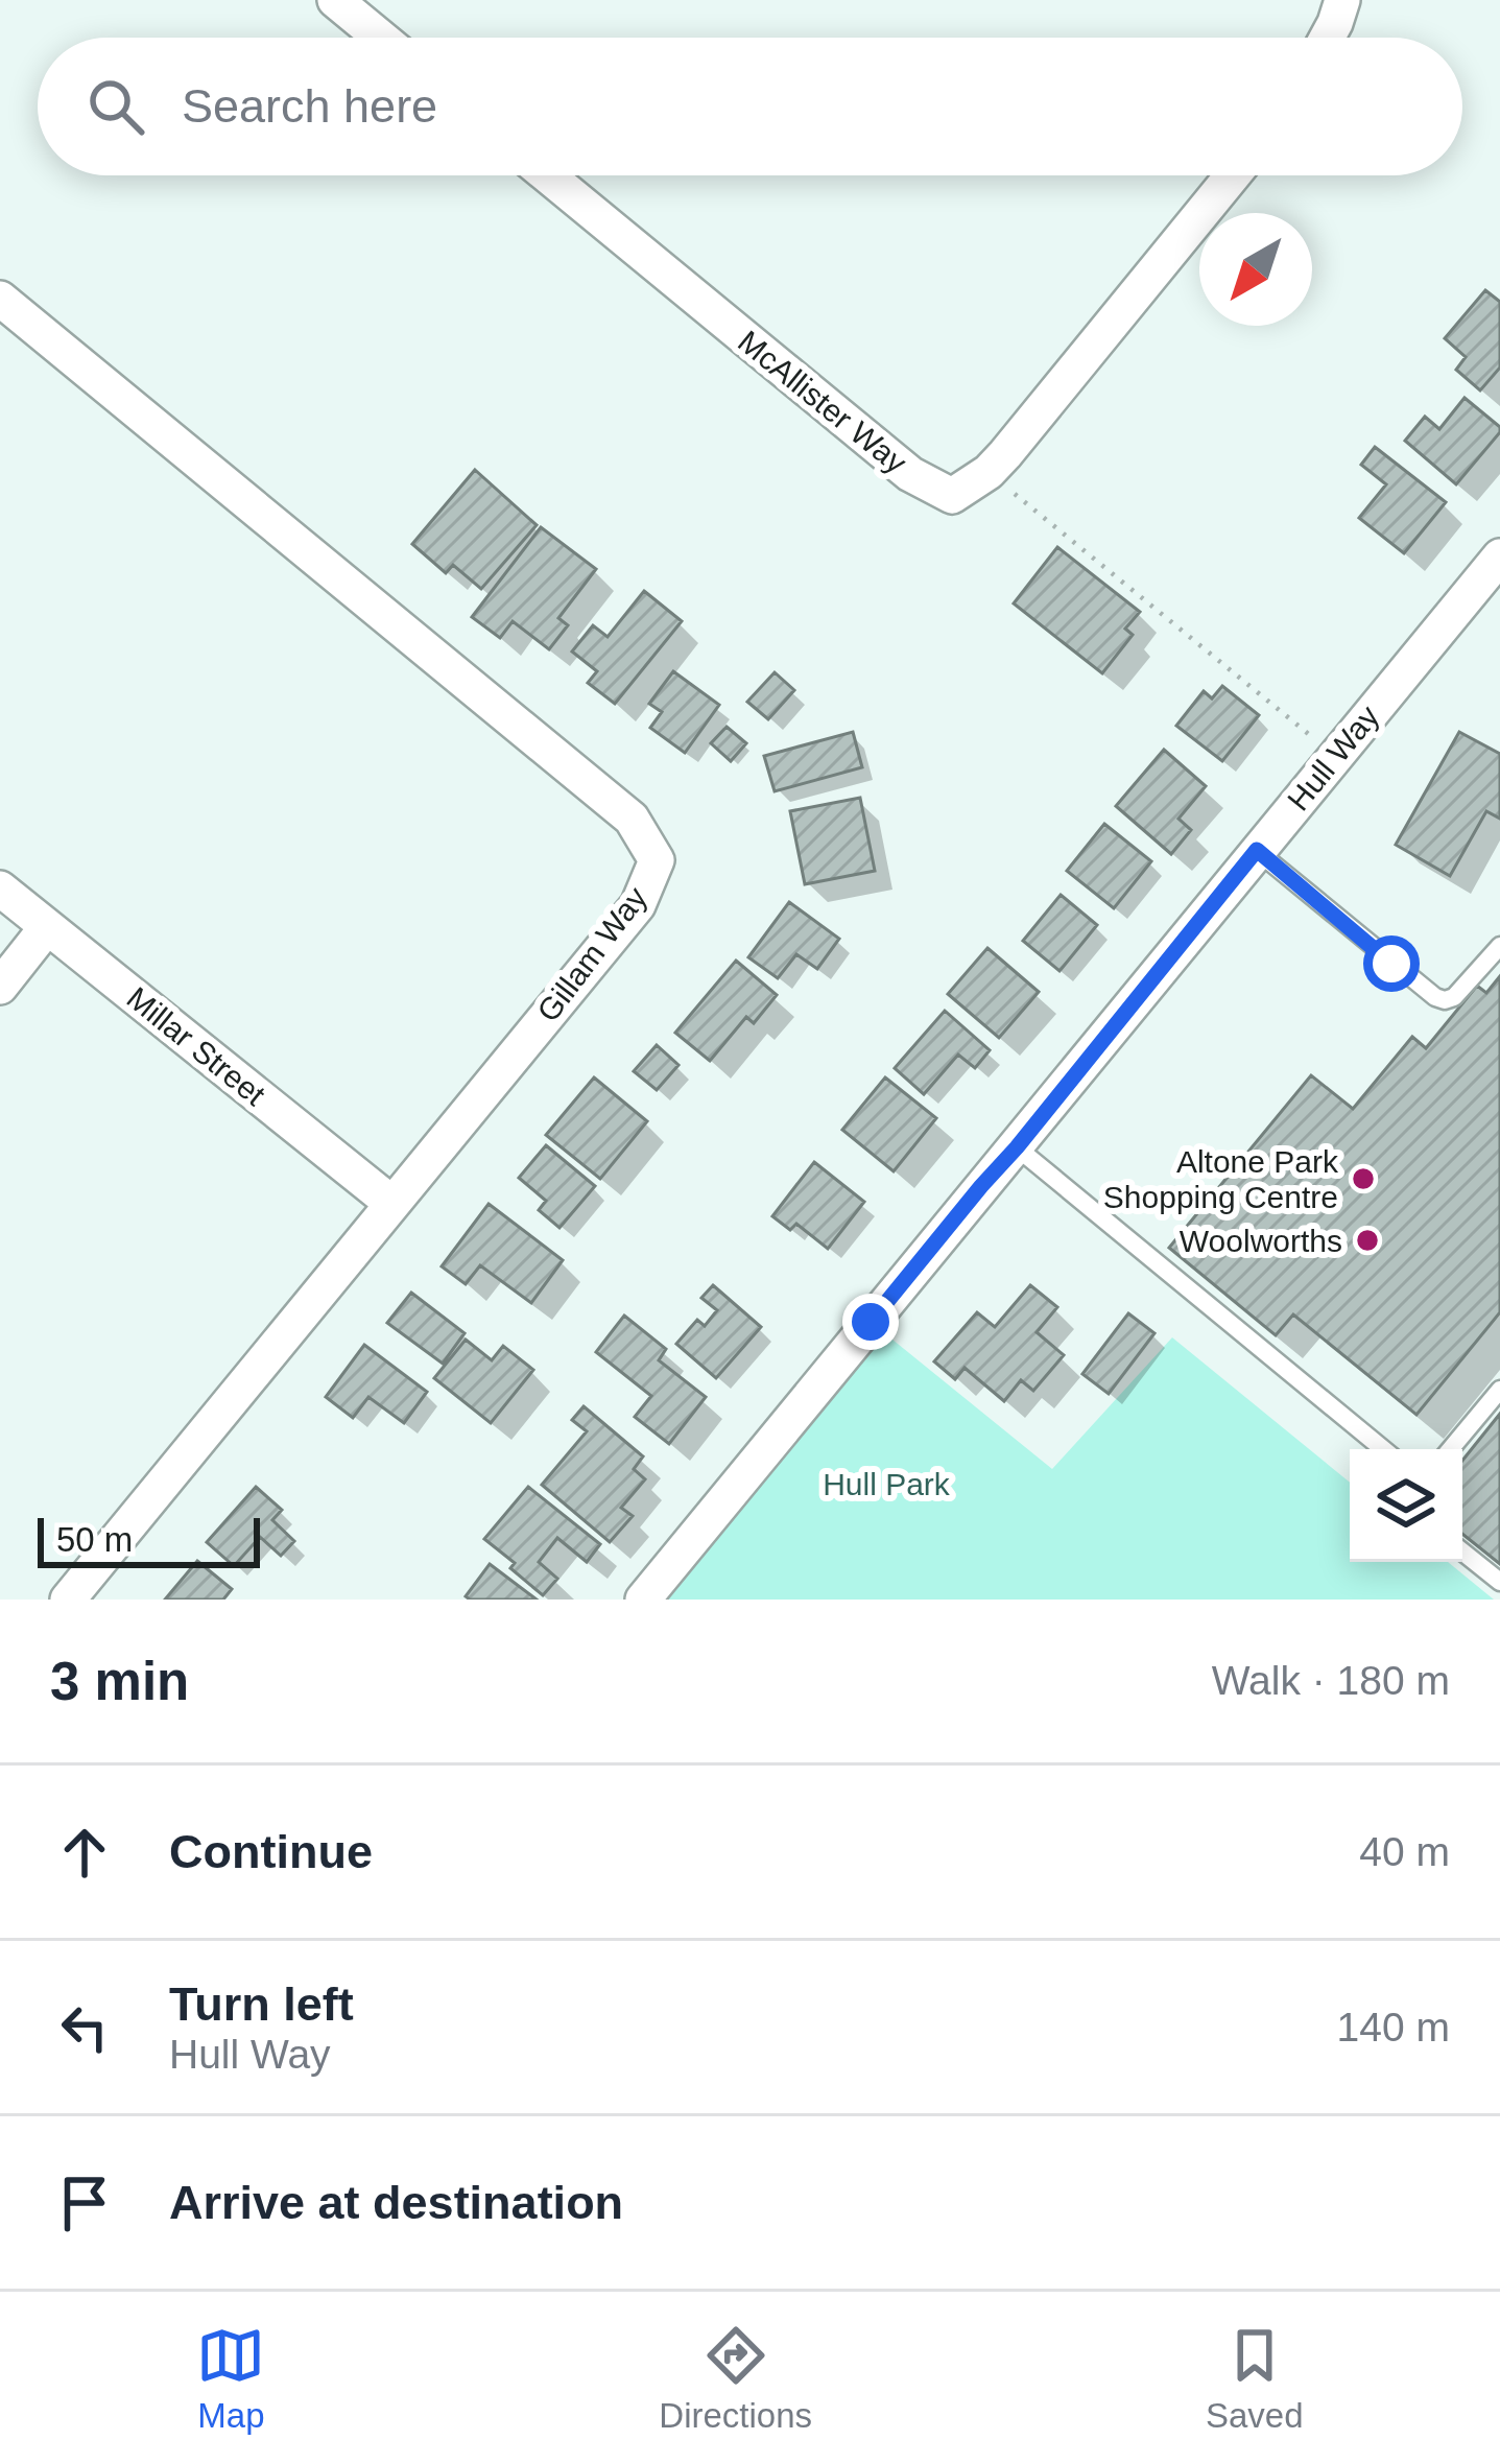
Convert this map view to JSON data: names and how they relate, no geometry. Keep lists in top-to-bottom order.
{
  "streets": {
    "street": [
      "McAllister Way",
      "Hull Way",
      "Gillam Way",
      "Millar Street"
    ]
  },
  "crossings": [
    ["Gillam Way", "Millar Street"]
  ],
  "parks": ["Hull Park"],
  "places": ["Altone Park Shopping Centre", "Woolworths"],
  "scale_bar": "50 m",
  "north": "bottom left",
  "page": {
    "search": "Search here",
    "scale": "50 m",
    "heading": ["3 min", "Walk · 180 m"],
    "list": [
      ["Continue", "40 m"],
      ["Turn left", "Hull Way", "140 m"],
      "Arrive at destination"
    ],
    "nav": ["Map", "Directions", "Saved"]
  }
}
